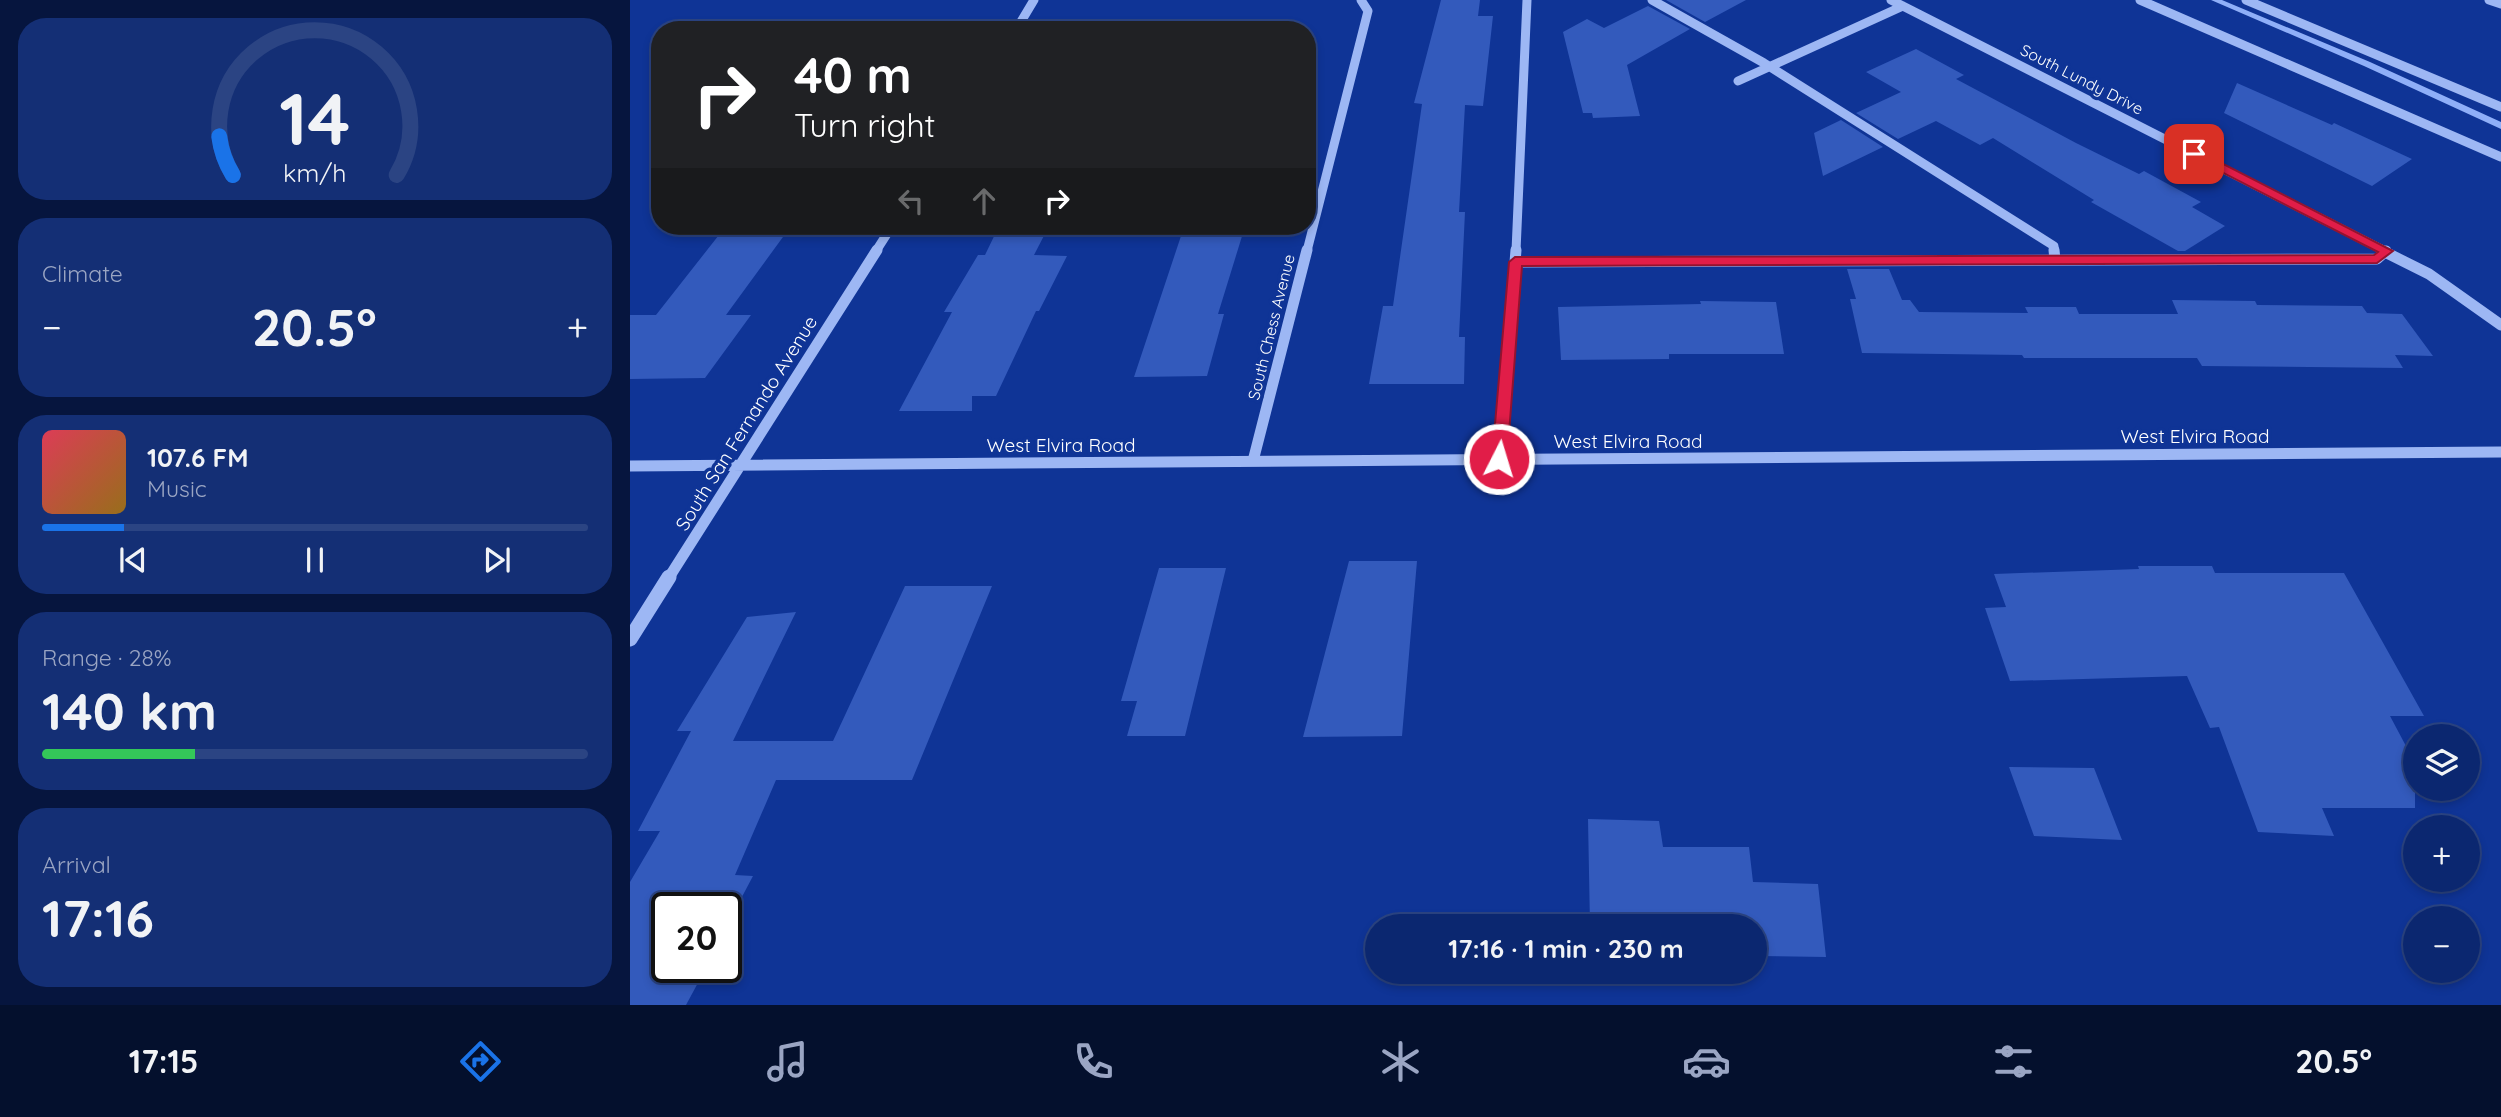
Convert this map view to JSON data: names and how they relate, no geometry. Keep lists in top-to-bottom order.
{
  "streets": {
    "street": [
      "South Lundy Drive",
      "South Chess Avenue",
      "South San Fernando Avenue",
      "West Elvira Road"
    ]
  },
  "crossings": [
    ["South Chess Avenue", "West Elvira Road"],
    ["South San Fernando Avenue", "West Elvira Road"]
  ],
  "page": {
    "turn": ["40 m", "Turn right"],
    "tile": [
      "Climate",
      ["Range · 28%", "140 km"],
      ["Arrival", "17:16"]
    ],
    "heat": ["−", "20.5°", "+"],
    "song": ["107.6 FM", "Music"],
    "map_buttons": ["+", "−"],
    "limit": "20",
    "trip": "17:16 · 1 min · 230 m",
    "tabs": ["17:15", "20.5°"],
    "gauge": ["14", "km/h"]
  }
}
